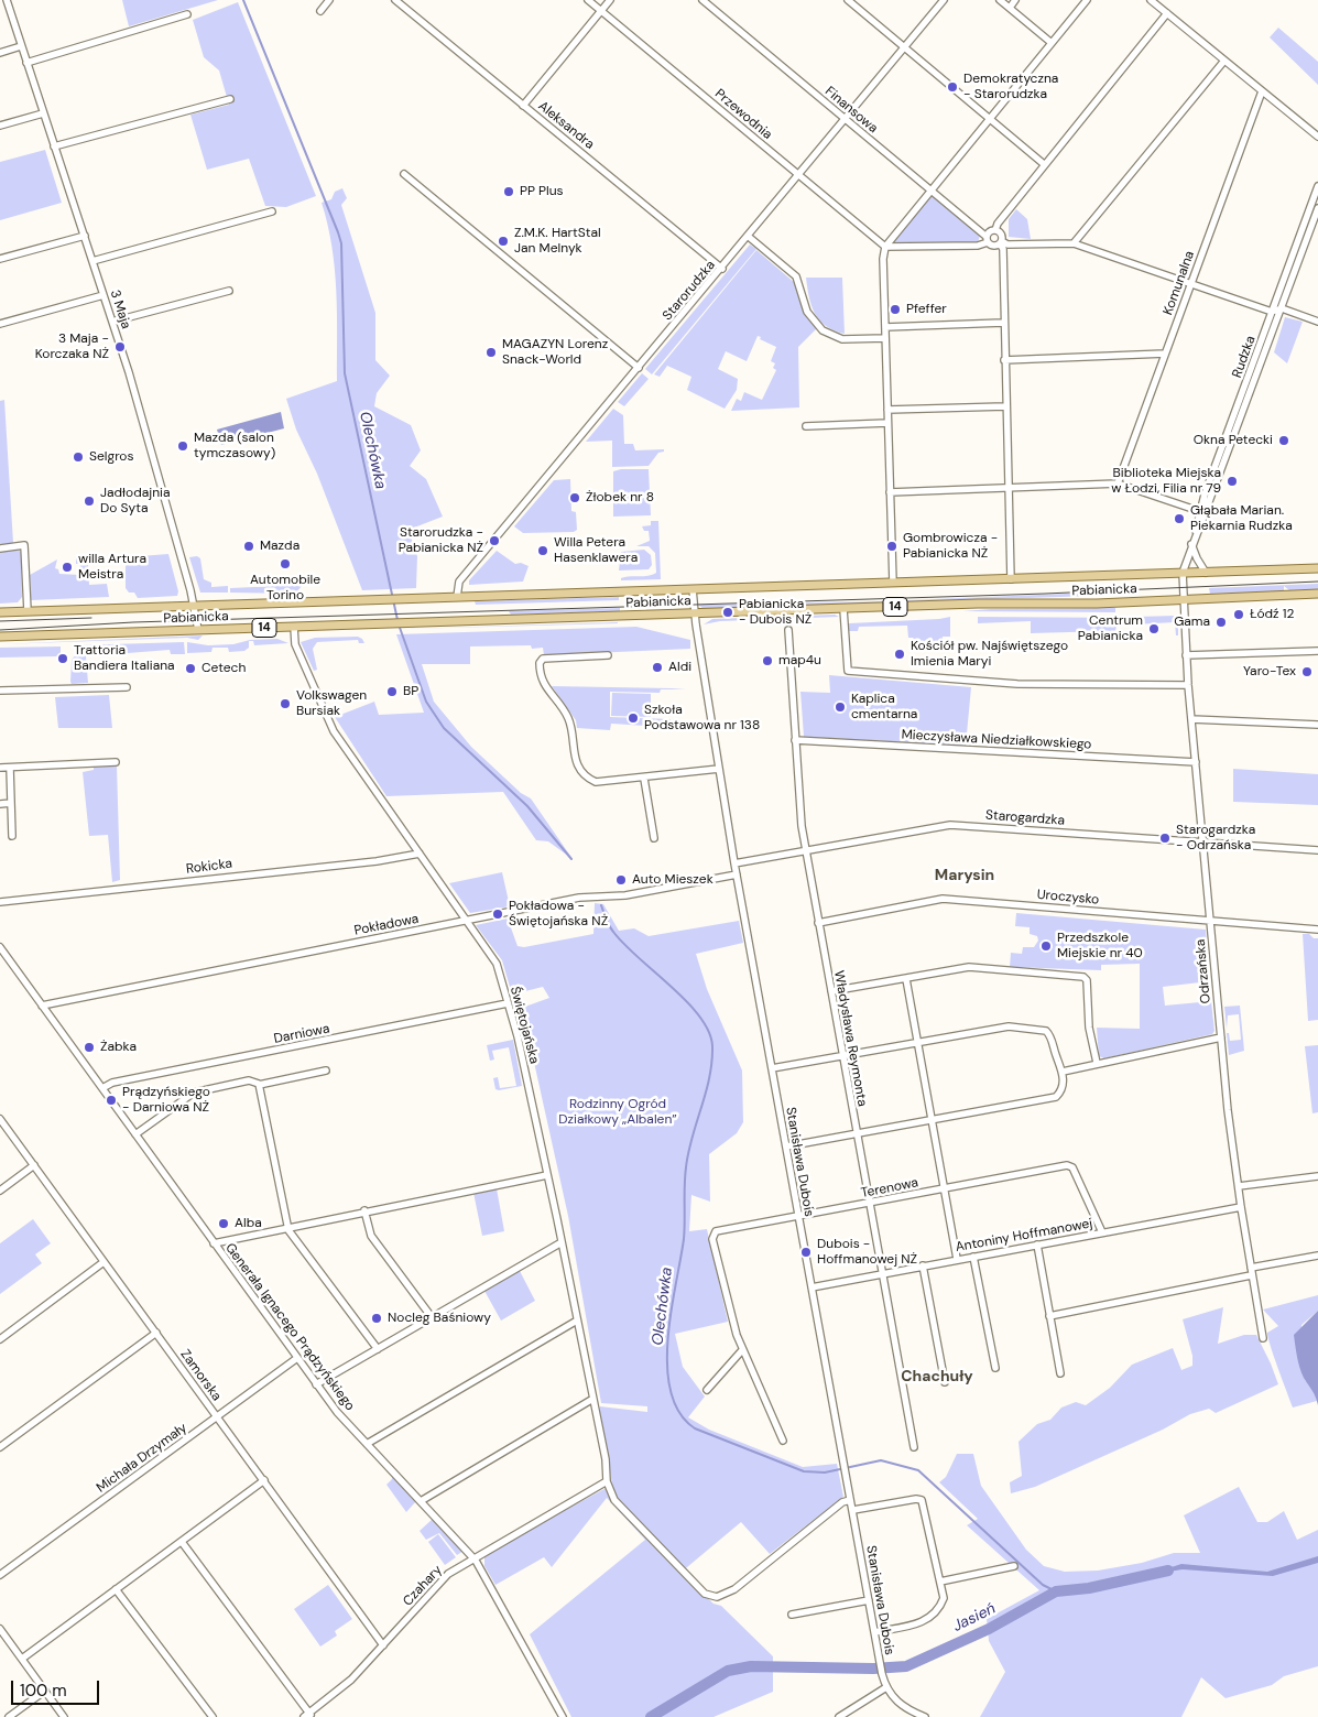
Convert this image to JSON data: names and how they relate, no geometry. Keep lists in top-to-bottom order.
{
  "streets": {
    "main road": ["Pabianicka", "14"],
    "street": [
      "Finansowa",
      "Przewodnia",
      "Aleksandra",
      "Komunalna",
      "Starorudzka",
      "3 Maja",
      "Rudzka",
      "Mieczysława Niedziałkowskiego",
      "Starogardzka",
      "Rokicka",
      "Uroczysko",
      "Pokładowa",
      "Odrzańska",
      "Świętojańska",
      "Darniowa",
      "Władysława Reymonta",
      "Stanisława Dubois",
      "Terenowa",
      "Antoniny Hoffmanowej",
      "Generała Ignacego Prądzyńskiego",
      "Zamorska",
      "Michała Drzymały",
      "Czahary"
    ]
  },
  "crossings": [
    ["Finansowa", "Starorudzka"],
    ["Przewodnia", "Starorudzka"],
    ["Aleksandra", "Starorudzka"],
    ["Starorudzka", "Pabianicka"],
    ["3 Maja", "Pabianicka"],
    ["Rudzka", "Pabianicka"],
    ["Rudzka", "Odrzańska"],
    ["Pabianicka", "Odrzańska"],
    ["Pabianicka", "Świętojańska"],
    ["Pabianicka", "Stanisława Dubois"],
    ["Mieczysława Niedziałkowskiego", "Odrzańska"],
    ["Mieczysława Niedziałkowskiego", "Władysława Reymonta"],
    ["Starogardzka", "Odrzańska"],
    ["Starogardzka", "Władysława Reymonta"],
    ["Starogardzka", "Stanisława Dubois"],
    ["Rokicka", "Świętojańska"],
    ["Uroczysko", "Odrzańska"],
    ["Uroczysko", "Władysława Reymonta"],
    ["Pokładowa", "Świętojańska"],
    ["Pokładowa", "Stanisława Dubois"],
    ["Pokładowa", "Generała Ignacego Prądzyńskiego"],
    ["Odrzańska", "Antoniny Hoffmanowej"],
    ["Świętojańska", "Darniowa"],
    ["Świętojańska", "Czahary"],
    ["Darniowa", "Generała Ignacego Prądzyńskiego"],
    ["Władysława Reymonta", "Terenowa"],
    ["Władysława Reymonta", "Antoniny Hoffmanowej"],
    ["Stanisława Dubois", "Terenowa"],
    ["Stanisława Dubois", "Antoniny Hoffmanowej"],
    ["Terenowa", "Antoniny Hoffmanowej"],
    ["Generała Ignacego Prądzyńskiego", "Michała Drzymały"],
    ["Generała Ignacego Prądzyńskiego", "Czahary"],
    ["Zamorska", "Michała Drzymały"],
    ["Zamorska", "Czahary"]
  ],
  "districts": ["Marysin", "Chachuły"],
  "water": ["Olechówka", "Jasień"],
  "parks": ["Rodzinny Ogród Działkowy „Albalen”"],
  "places": [
    "Demokratyczna - Starorudzka",
    "PP Plus",
    "Z.M.K. HartStal Jan Melnyk",
    "Pfeffer",
    "3 Maja - Korczaka NŻ",
    "MAGAZYN Lorenz Snack-World",
    "Okna Petecki",
    "Mazda (salon tymczasowy)",
    "Selgros",
    "Biblioteka Miejska w Łodzi, Filia nr 79",
    "Żłobek nr 8",
    "Jadłodajnia Do Syta",
    "Głąbała Marian. Piekarnia Rudzka",
    "Starorudzka - Pabianicka NŻ",
    "Mazda",
    "Gombrowicza - Pabianicka NŻ",
    "Willa Petera Hasenklawera",
    "Automobile Torino",
    "willa Artura Meistra",
    "Pabianicka - Dubois NŻ",
    "Łódź 12",
    "Gama",
    "Centrum Pabianicka",
    "Kościół pw. Najświętszego Imienia Maryi",
    "Trattoria Bandiera Italiana",
    "map4u",
    "Aldi",
    "Cetech",
    "Yaro-Tex",
    "BP",
    "Volkswagen Bursiak",
    "Kaplica cmentarna",
    "Szkoła Podstawowa nr 138",
    "Starogardzka - Odrzańska",
    "Auto Mieszek",
    "Pokładowa - Świętojańska NŻ",
    "Przedszkole Miejskie nr 40",
    "Żabka",
    "Prądzyńskiego - Darniowa NŻ",
    "Alba",
    "Dubois - Hoffmanowej NŻ",
    "Nocleg Baśniowy"
  ],
  "scale_bar": "100 m"
}
